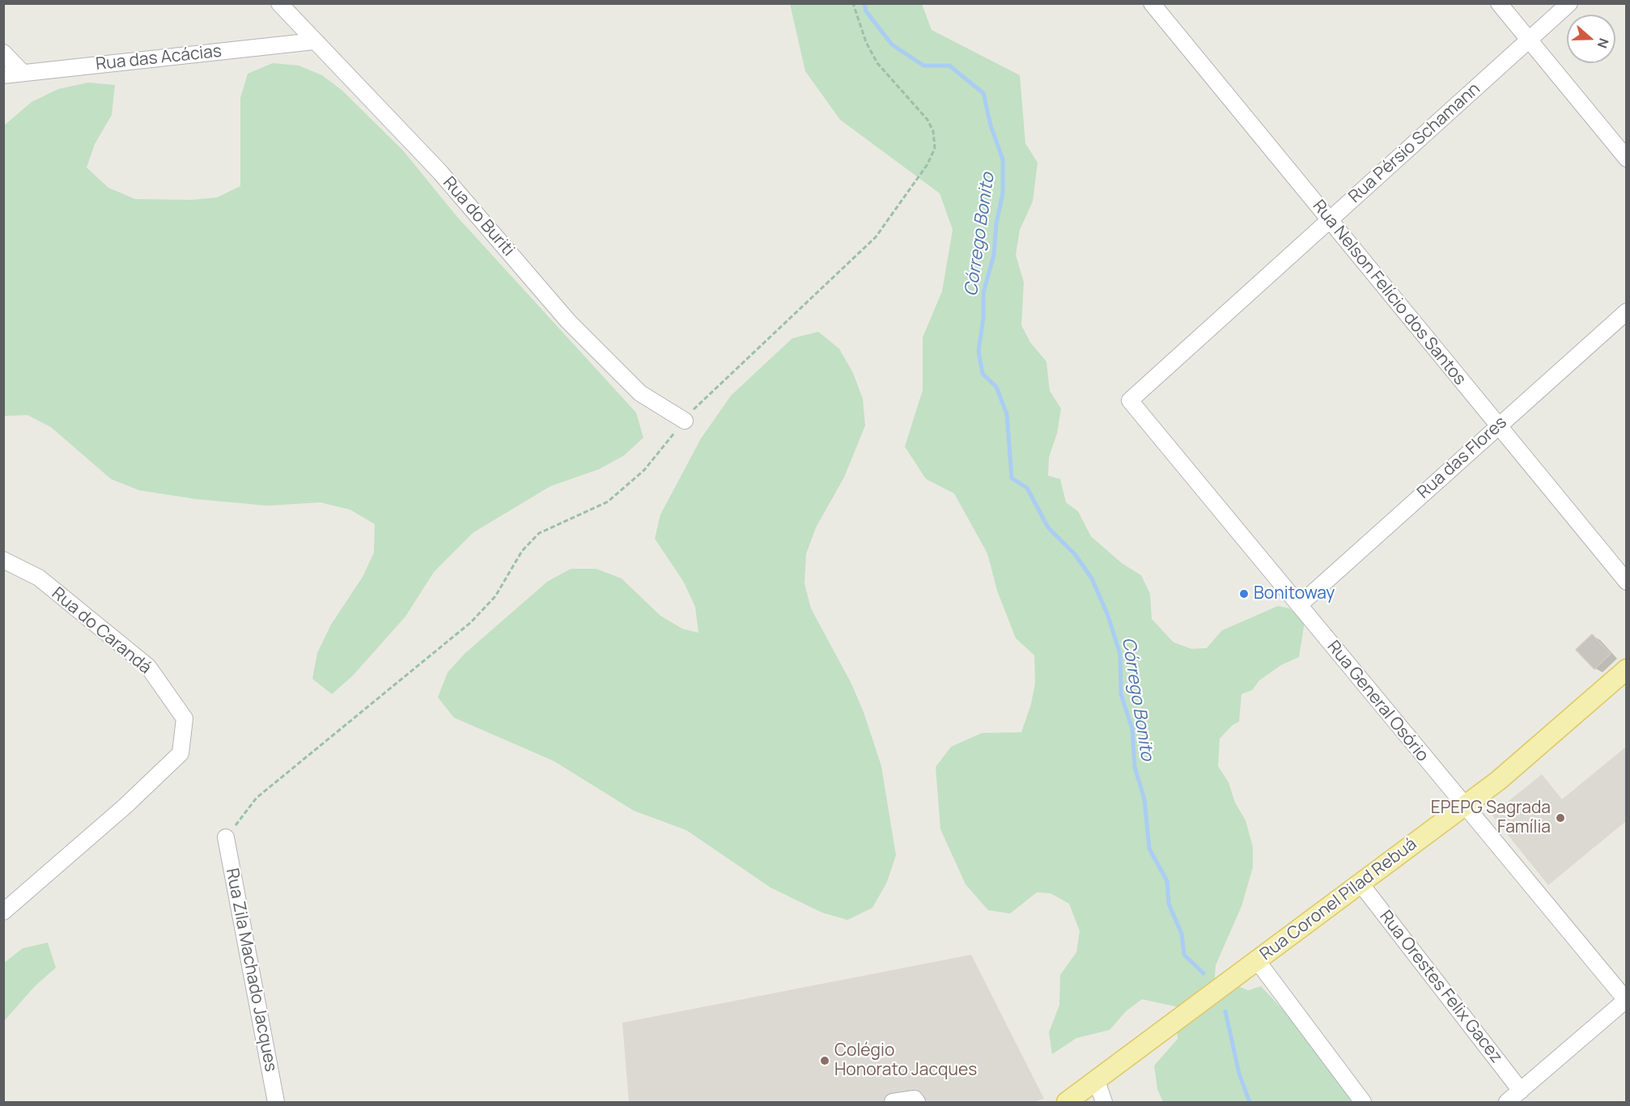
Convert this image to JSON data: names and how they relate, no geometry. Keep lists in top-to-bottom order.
{
  "streets": {
    "main road": ["Rua Coronel Pilad Rebuá"],
    "street": [
      "Rua das Acácias",
      "Rua Pérsio Schamann",
      "Rua do Buriti",
      "Rua Nelson Felício dos Santos",
      "Rua das Flores",
      "Rua do Carandá",
      "Rua General Osório",
      "Rua Zila Machado Jacques",
      "Rua Orestes Felix Gacez"
    ]
  },
  "crossings": [
    ["Rua das Acácias", "Rua do Buriti"],
    ["Rua Pérsio Schamann", "Rua Nelson Felício dos Santos"],
    ["Rua Pérsio Schamann", "Rua General Osório"],
    ["Rua Nelson Felício dos Santos", "Rua das Flores"],
    ["Rua das Flores", "Rua General Osório"],
    ["Rua General Osório", "Rua Coronel Pilad Rebuá"],
    ["Rua Coronel Pilad Rebuá", "Rua Orestes Felix Gacez"]
  ],
  "water": ["Córrego Bonito"],
  "places": ["Bonitoway", "EPEPG Sagrada Família", "Colégio Honorato Jacques"],
  "north": "right"
}
